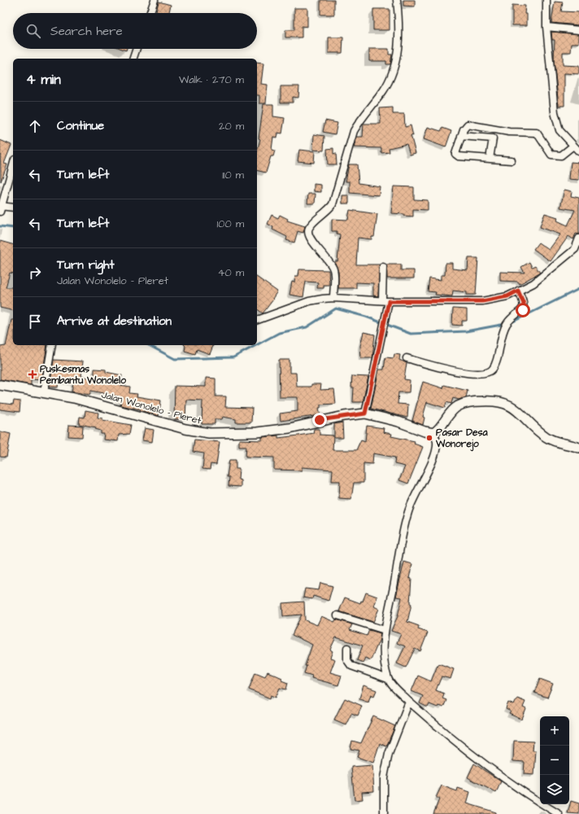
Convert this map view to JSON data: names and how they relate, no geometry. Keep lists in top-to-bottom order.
{
  "streets": {
    "main road": ["Jalan Wonolelo - Pleret"]
  },
  "places": {
    "health": ["Puskesmas Pembantu Wonolelo"],
    "other": ["Pasar Desa Wonorejo"]
  },
  "page": {
    "search": "Search here",
    "heading": ["4 min", "Walk · 270 m"],
    "list": [
      ["Continue", "20 m"],
      ["Turn left", "110 m"],
      ["Turn left", "100 m"],
      ["Turn right", "Jalan Wonolelo - Pleret", "40 m"],
      "Arrive at destination"
    ],
    "map_buttons": ["+", "−"]
  }
}
